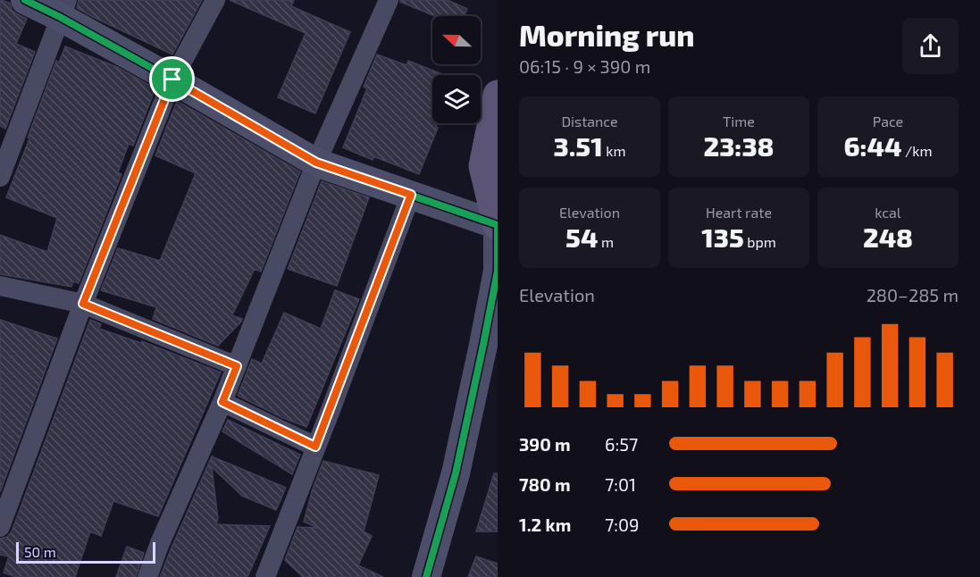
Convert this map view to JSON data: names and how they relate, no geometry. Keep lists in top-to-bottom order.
{
  "scale_bar": "50 m",
  "north": "left",
  "page": {
    "heading": ["Morning run", "06:15 · 9 × 390 m"],
    "stats": [
      ["Distance", "3.51 km"],
      ["Time", "23:38"],
      ["Pace", "6:44 /km"],
      ["Elevation", "54 m"],
      ["Heart rate", "135 bpm"],
      ["kcal", "248"]
    ],
    "chart": ["Elevation", "280–285 m"],
    "list": [
      {
        "name": "390 m",
        "note": "6:57"
      },
      {
        "name": "780 m",
        "note": "7:01"
      },
      {
        "name": "1.2 km",
        "note": "7:09"
      }
    ],
    "scale": "50 m"
  }
}
